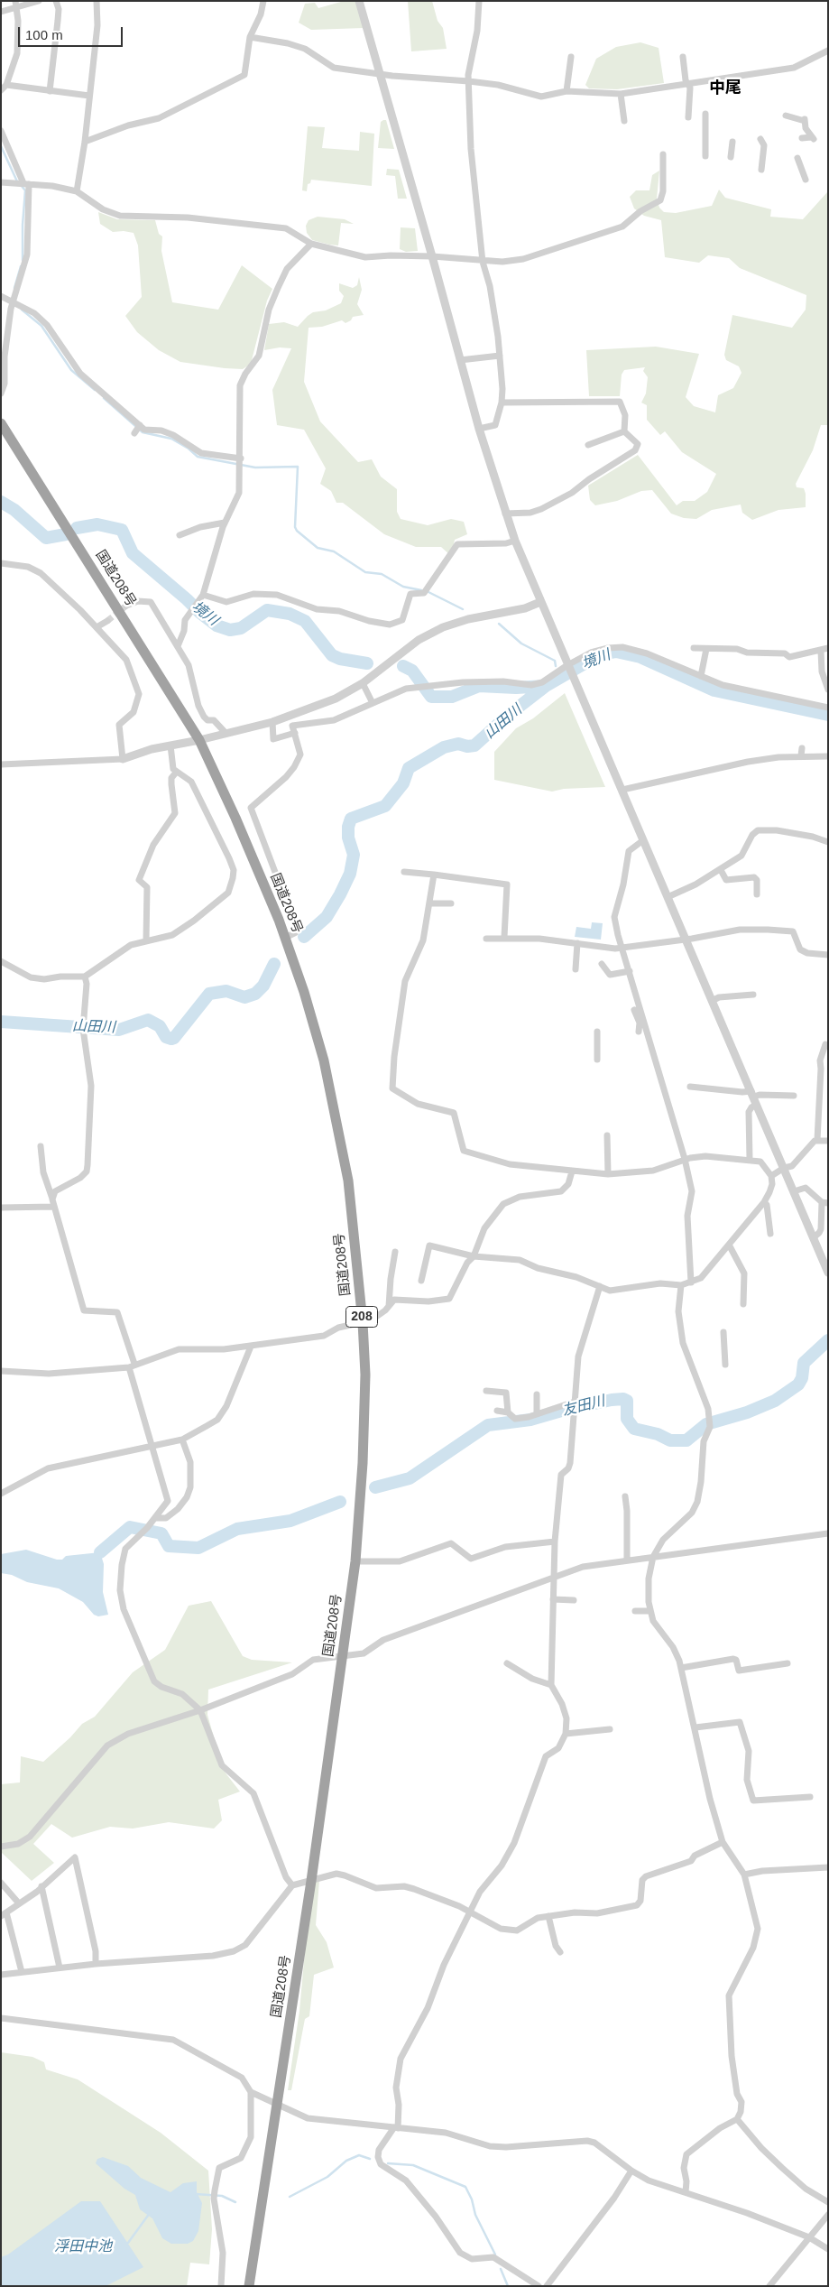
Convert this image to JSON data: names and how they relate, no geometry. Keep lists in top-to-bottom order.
{
  "streets": {
    "highway": ["国道208号", "208"]
  },
  "districts": ["中尾"],
  "water": [
    "境川",
    "山田川",
    "友田川",
    "浮田中池"
  ],
  "scale_bar": "100 m"
}
